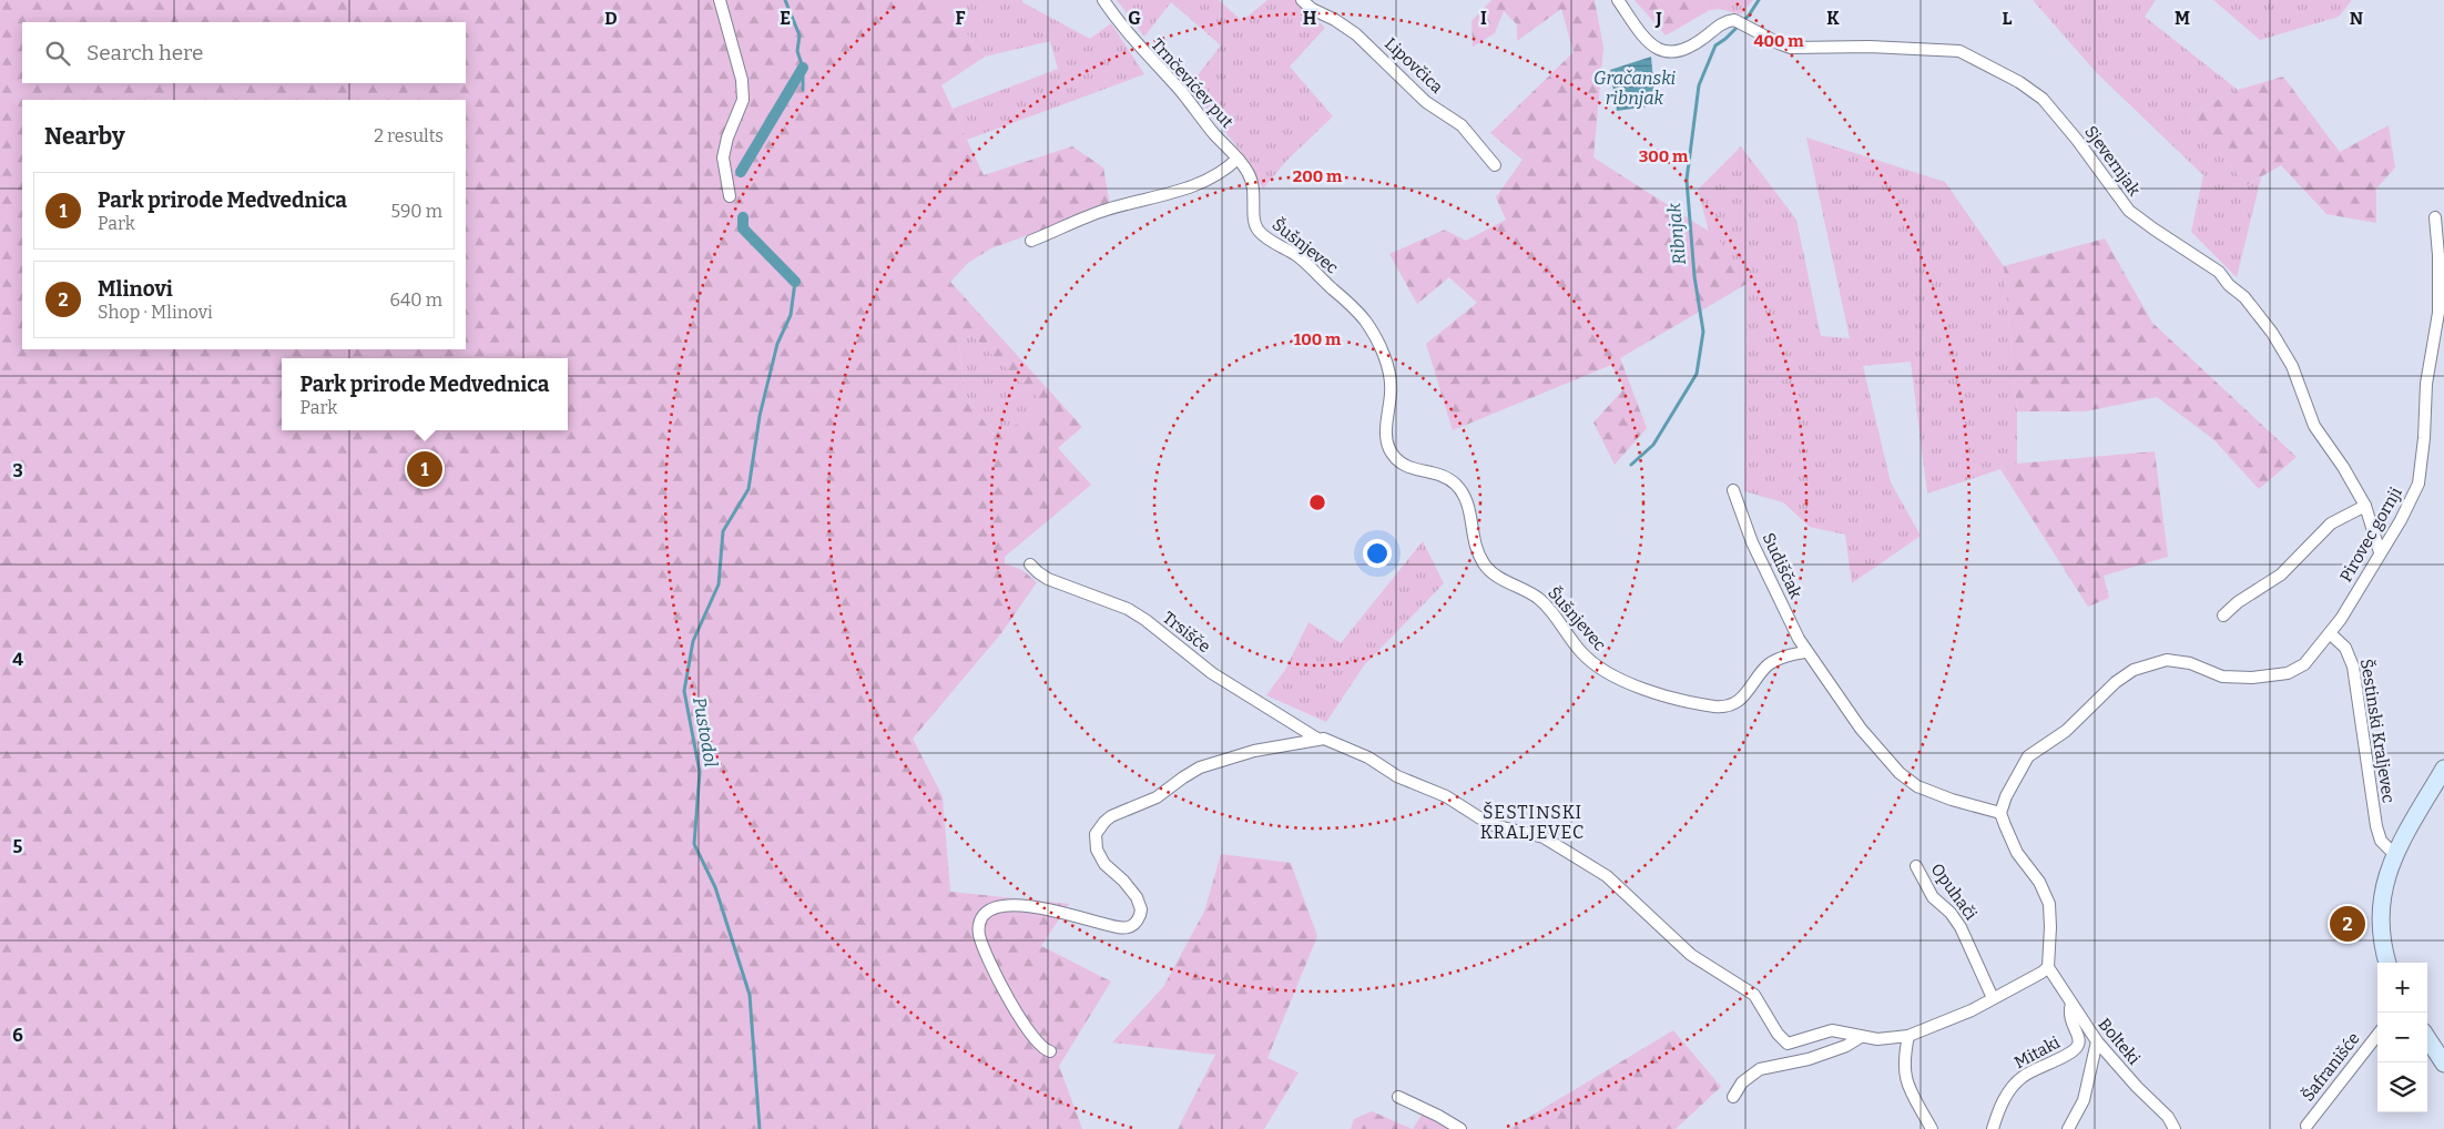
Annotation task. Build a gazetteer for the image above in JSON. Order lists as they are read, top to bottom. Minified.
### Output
{"streets":{"street":["Lipovčica","Trnčevićev put","Sjevernjak","Šušnjevec","Pirovec gornji","Sudiščak","Trsišče","Šestinski Kraljevec","Opuhači","Bolteki","Mitaki","Šafranišće"]},"crossings":[["Trnčevićev put","Šušnjevec"],["Sjevernjak","Pirovec gornji"],["Šušnjevec","Sudiščak"],["Pirovec gornji","Šestinski Kraljevec"],["Bolteki","Mitaki"]],"districts":["ŠESTINSKI KRALJEVEC"],"water":["Gračanski ribnjak","Ribnjak","Pustodol"],"page":{"search":"Search here","heading":["Nearby","2 results"],"list":[{"mark":"1","name":"Park prirode Medvednica","note":"Park","value":"590 m"},{"mark":"2","name":"Mlinovi","note":"Shop · Mlinovi","value":"640 m"}],"popup":["Park prirode Medvednica","Park"],"pins":["1","2"],"map_buttons":["+","−"]},"grid":{"columns":["D","E","F","G","H","I","J","K","L","M","N"],"rows":["3","4","5","6"]},"rings":["400 m","300 m","200 m","100 m"]}
